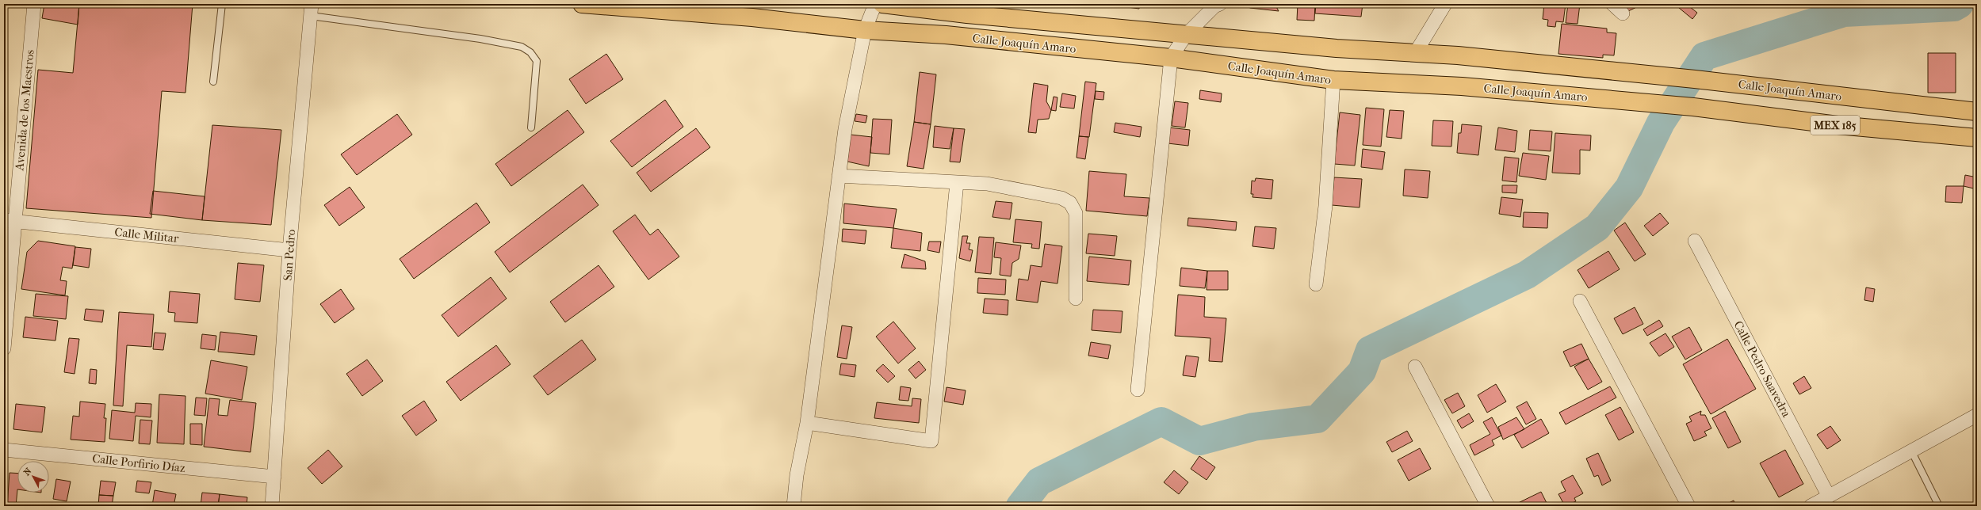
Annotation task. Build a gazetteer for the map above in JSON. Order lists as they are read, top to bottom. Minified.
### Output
{"streets":{"main road":["Calle Joaquín Amaro","MEX 185"],"street":["Avenida de los Maestros","Calle Militar","San Pedro","Calle Pedro Saavedra","Calle Porfirio Díaz"]},"crossings":[["Avenida de los Maestros","Calle Militar"],["Calle Militar","San Pedro"],["San Pedro","Calle Porfirio Díaz"]],"north":"top left"}
